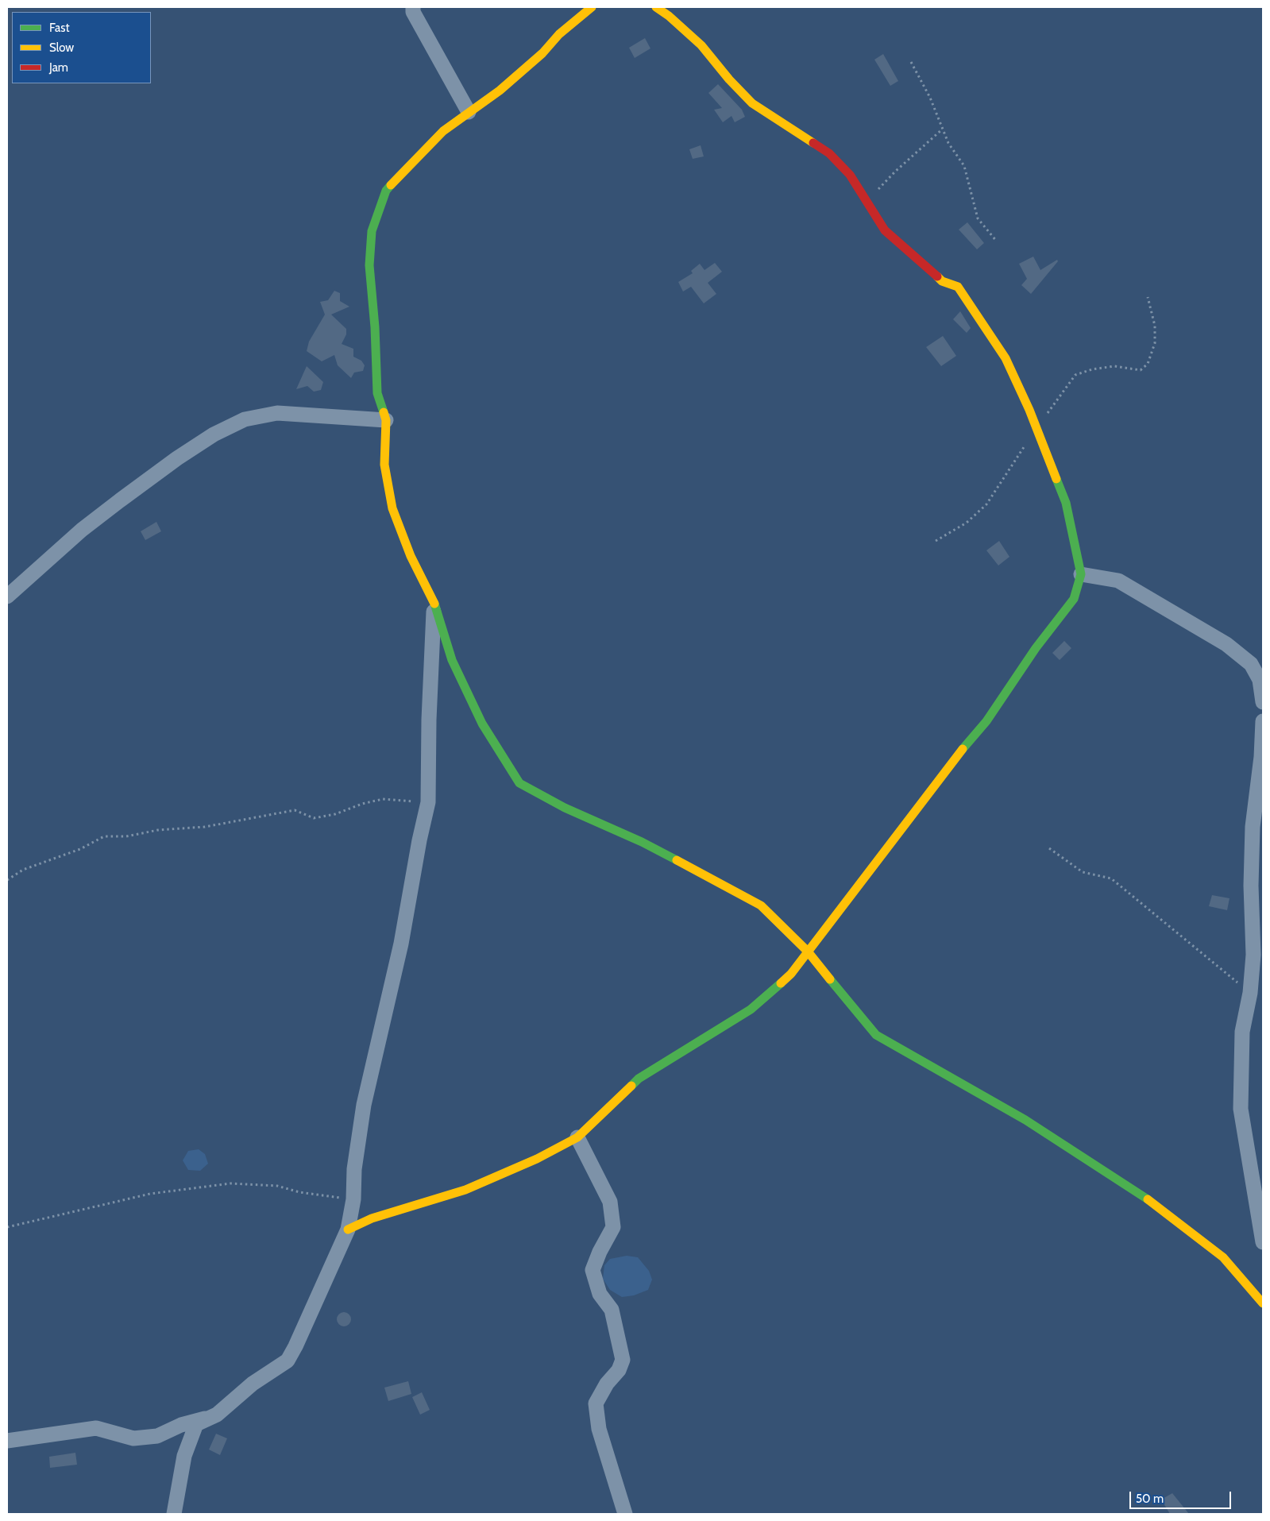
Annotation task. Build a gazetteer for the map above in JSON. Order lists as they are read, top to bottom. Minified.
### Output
{"legend":["Fast","Slow","Jam"],"scale_bar":"50 m"}
